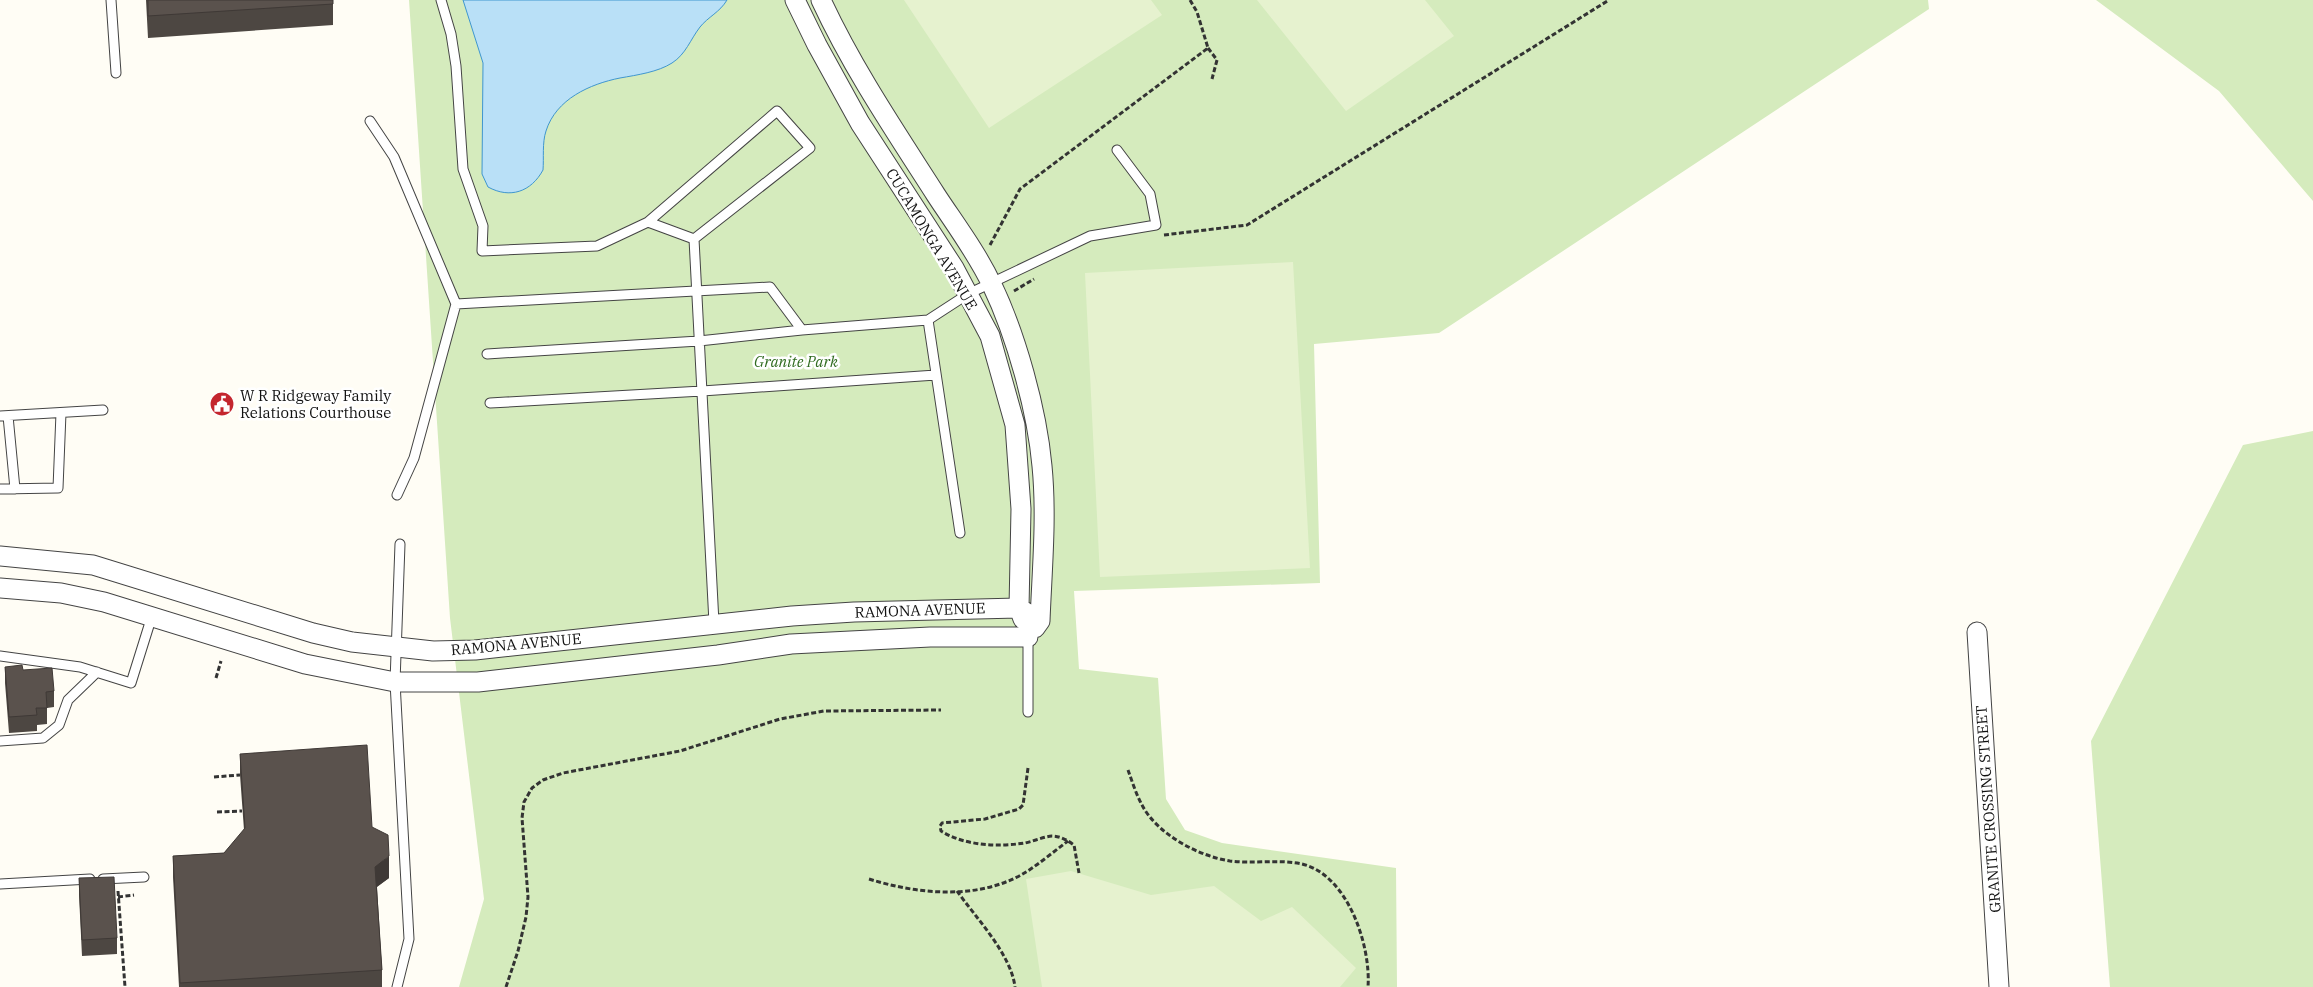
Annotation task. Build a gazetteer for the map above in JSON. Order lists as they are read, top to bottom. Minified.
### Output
{"streets":{"street":["CUCAMONGA AVENUE","RAMONA AVENUE","GRANITE CROSSING STREET"]},"crossings":[["CUCAMONGA AVENUE","RAMONA AVENUE"]],"parks":["Granite Park"],"places":{"public building":["W R Ridgeway Family Relations Courthouse"]}}
